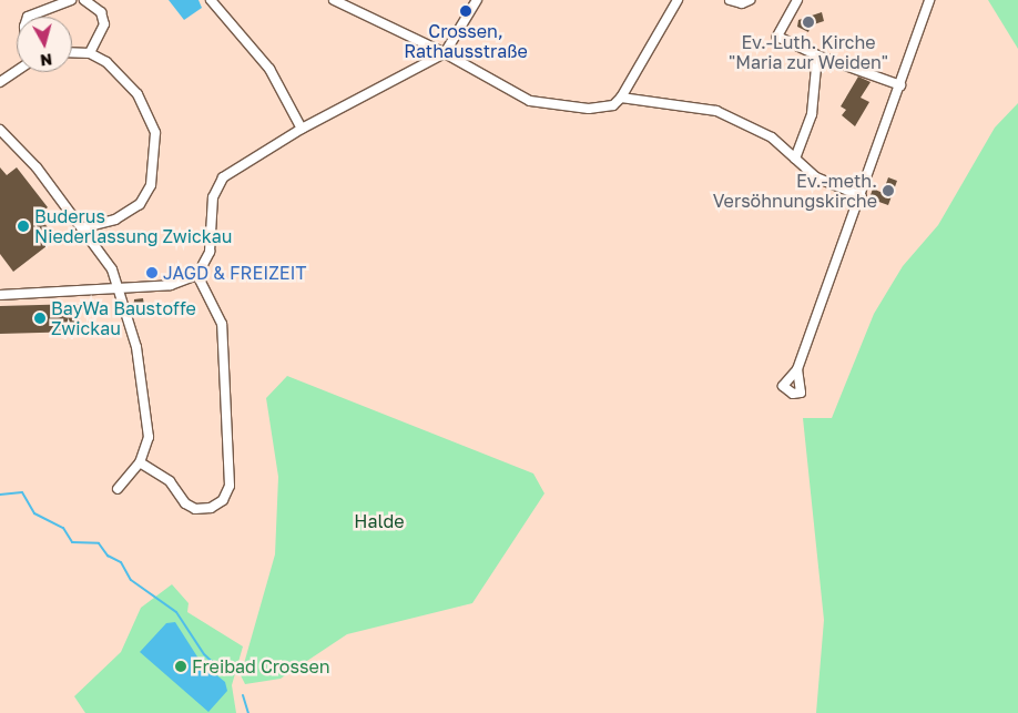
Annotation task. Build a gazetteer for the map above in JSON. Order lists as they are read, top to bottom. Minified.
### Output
{"parks":["Halde"],"places":["Crossen, Rathausstraße","Ev.-Luth. Kirche \"Maria zur Weiden\"","Ev.-meth. Versöhnungskirche","Buderus Niederlassung Zwickau","JAGD & FREIZEIT","BayWa Baustoffe Zwickau","Freibad Crossen"],"north":"bottom"}
